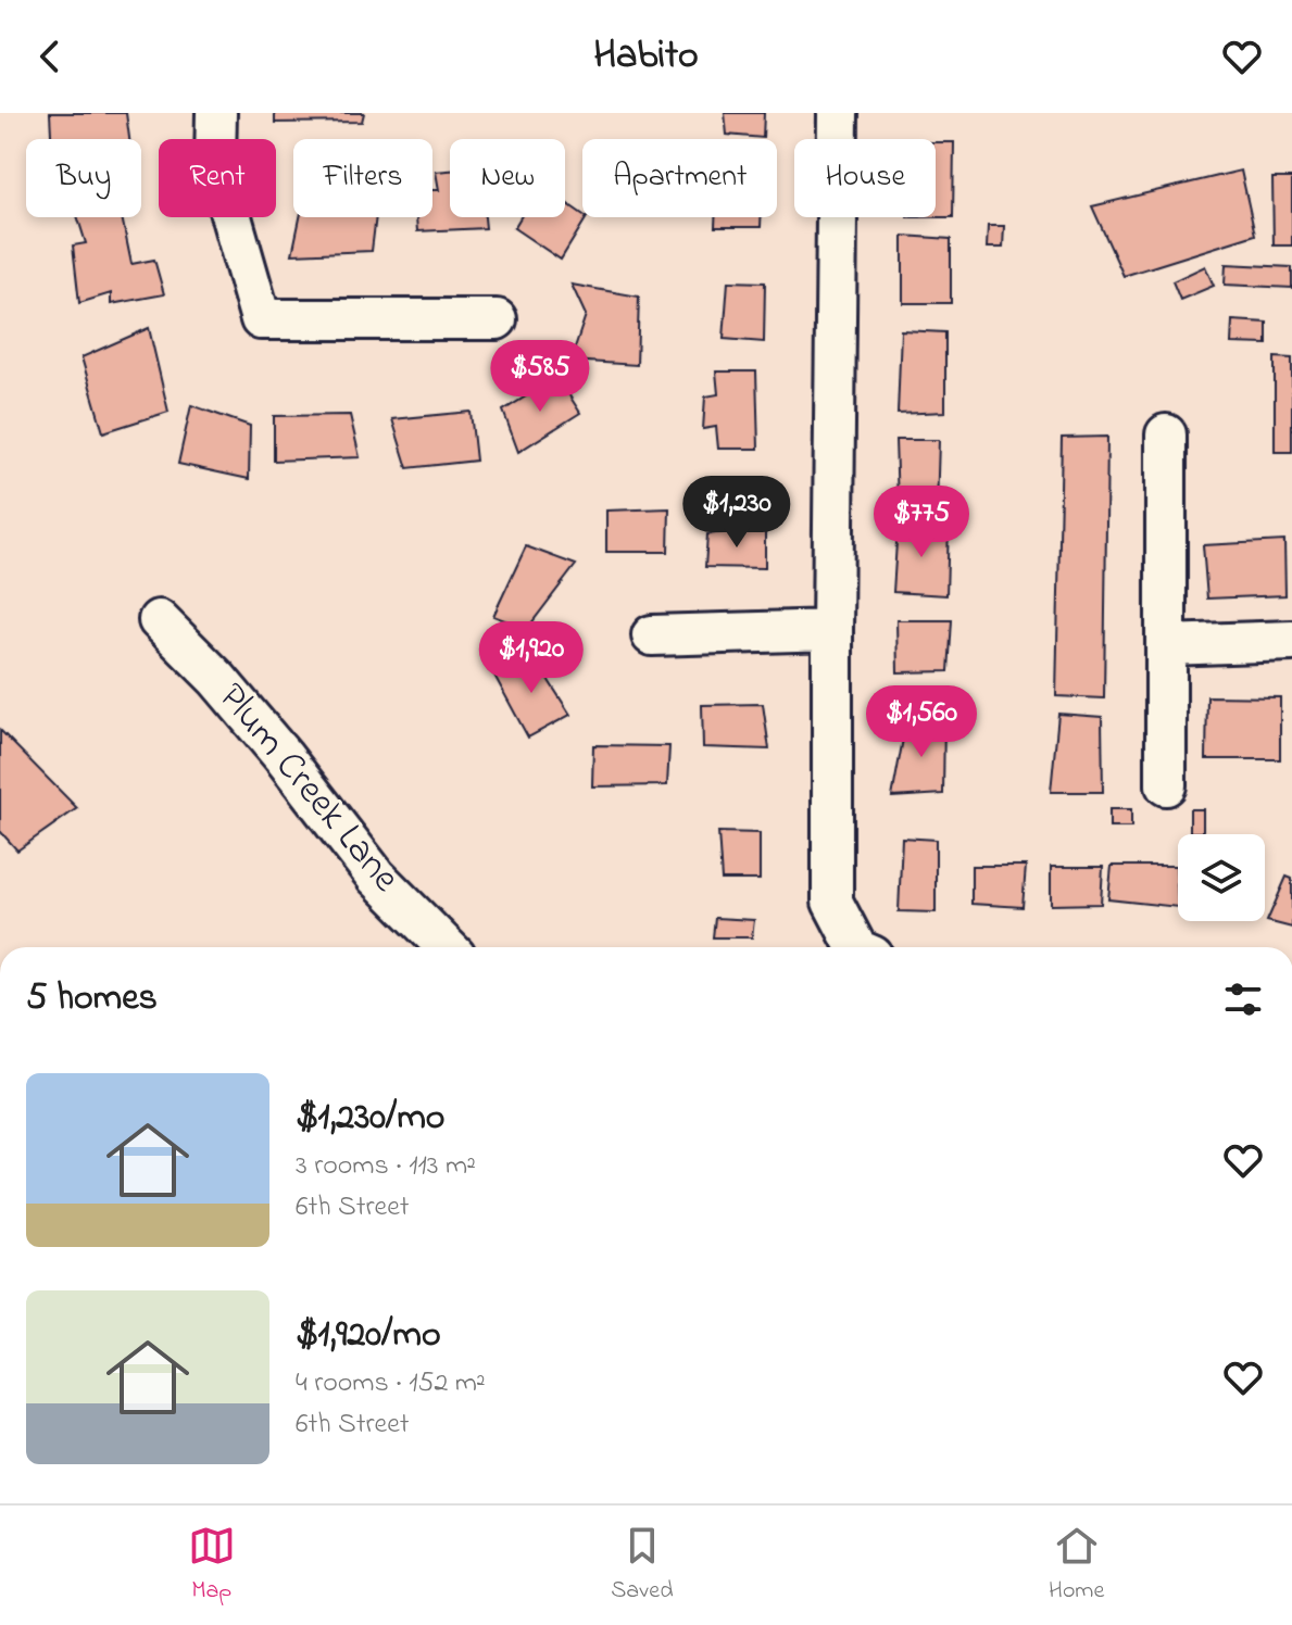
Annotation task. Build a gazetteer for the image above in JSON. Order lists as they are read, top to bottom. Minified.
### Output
{"streets":{"street":["Plum Creek Lane"]},"page":{"header":"Habito","chip":["Buy","Rent","Filters","New","Apartment","House"],"price":["$585","$1,230","$775","$1,920","$1,560"],"heading":"5 homes","list":[{"name":"$1,230/mo","note":"3 rooms · 113 m² · 6th Street"},{"name":"$1,920/mo","note":"4 rooms · 152 m² · 6th Street"}],"tabs":["Map","Saved","Home"]}}
